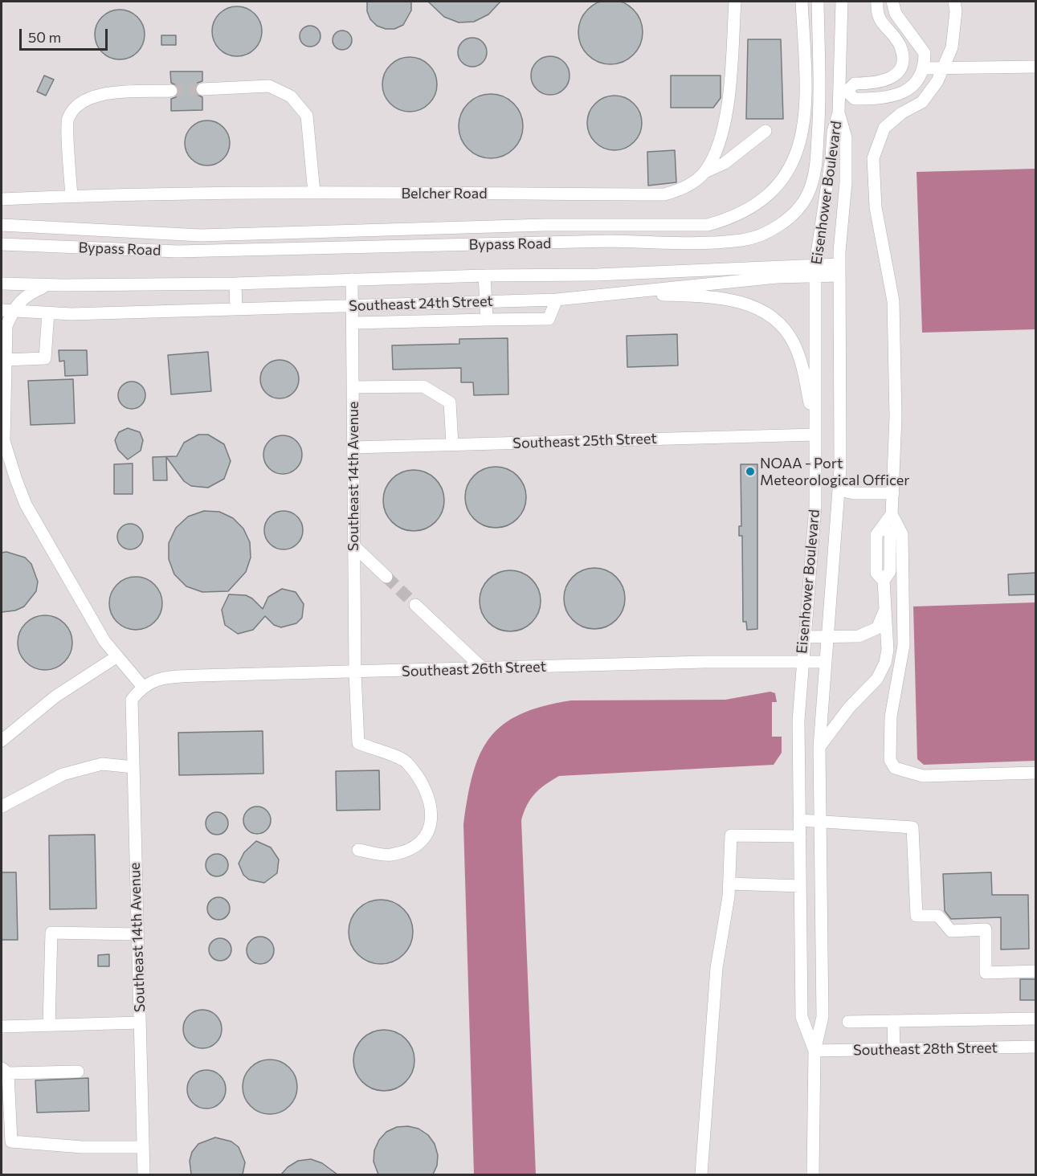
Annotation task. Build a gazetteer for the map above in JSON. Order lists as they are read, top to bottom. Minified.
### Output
{"streets":{"street":["Eisenhower Boulevard","Belcher Road","Bypass Road","Southeast 24th Street","Southeast 25th Street","Southeast 14th Avenue","Southeast 26th Street","Southeast 28th Street"]},"crossings":[["Eisenhower Boulevard","Southeast 24th Street"],["Eisenhower Boulevard","Southeast 25th Street"],["Eisenhower Boulevard","Southeast 26th Street"],["Eisenhower Boulevard","Southeast 28th Street"],["Southeast 24th Street","Southeast 14th Avenue"],["Southeast 25th Street","Southeast 14th Avenue"],["Southeast 14th Avenue","Southeast 26th Street"]],"places":["NOAA - Port Meteorological Officer"],"scale_bar":"50 m"}
